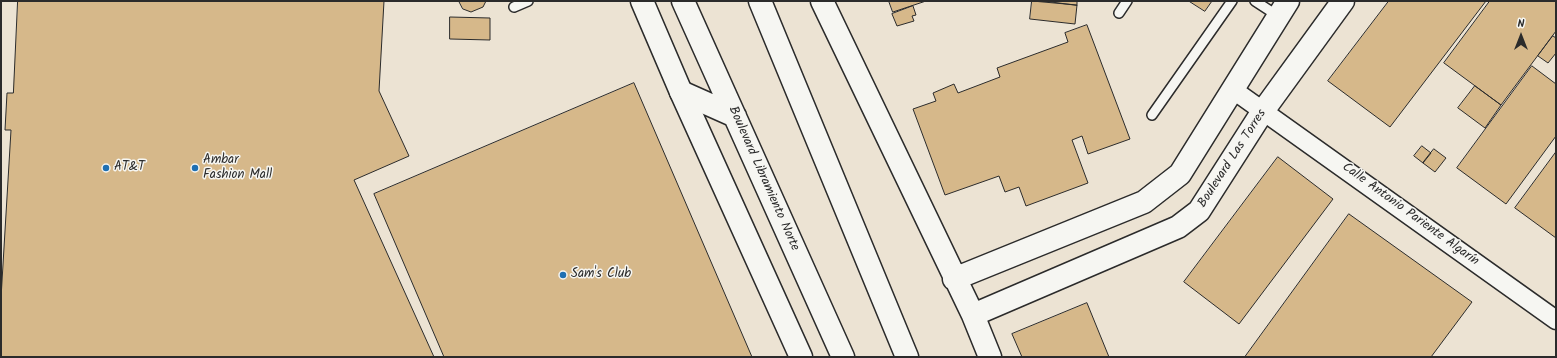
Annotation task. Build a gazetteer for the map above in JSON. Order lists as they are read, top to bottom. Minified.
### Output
{"streets":{"main road":["Boulevard Las Torres","Boulevard Libramiento Norte"],"street":["Calle Antonio Pariente Algarín"]},"crossings":[["Boulevard Las Torres","Calle Antonio Pariente Algarín"]],"places":["AT&T","Ambar Fashion Mall","Sam's Club"],"north":"top"}
